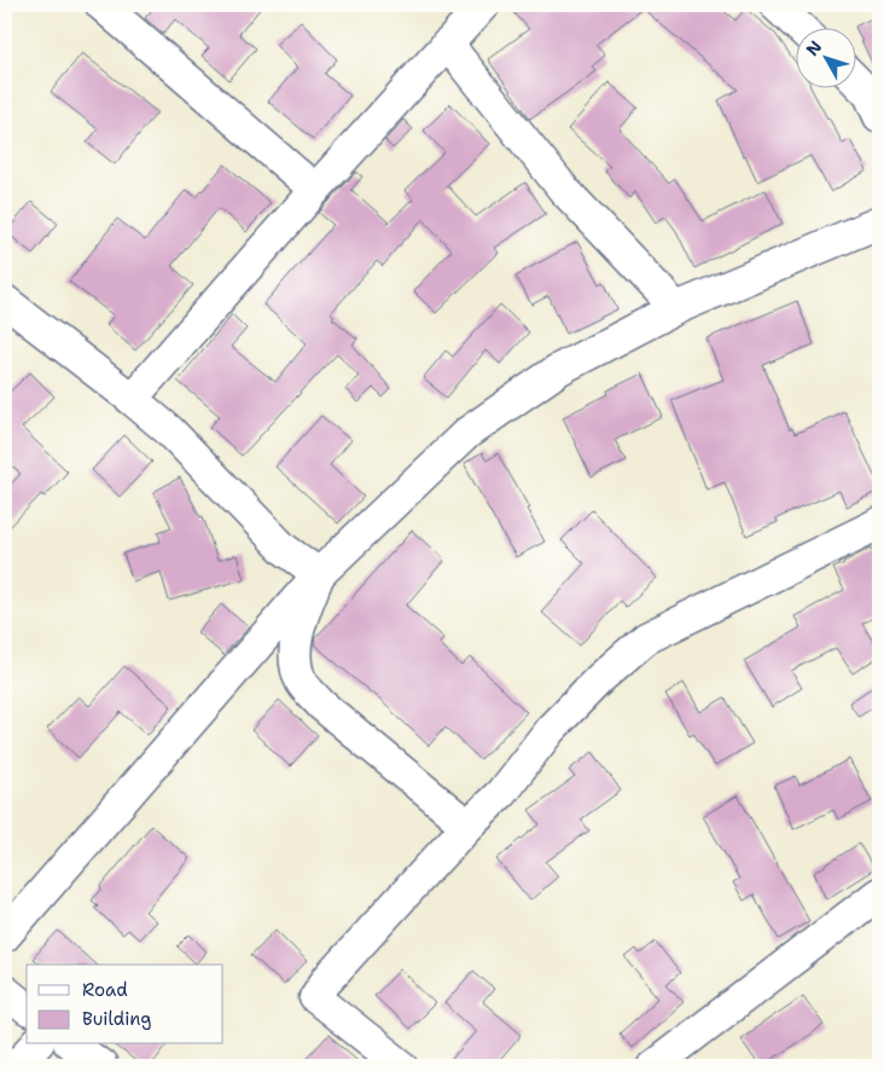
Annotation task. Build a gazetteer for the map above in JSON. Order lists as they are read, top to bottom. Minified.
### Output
{"legend":["Road","Building"],"north":"top left"}
